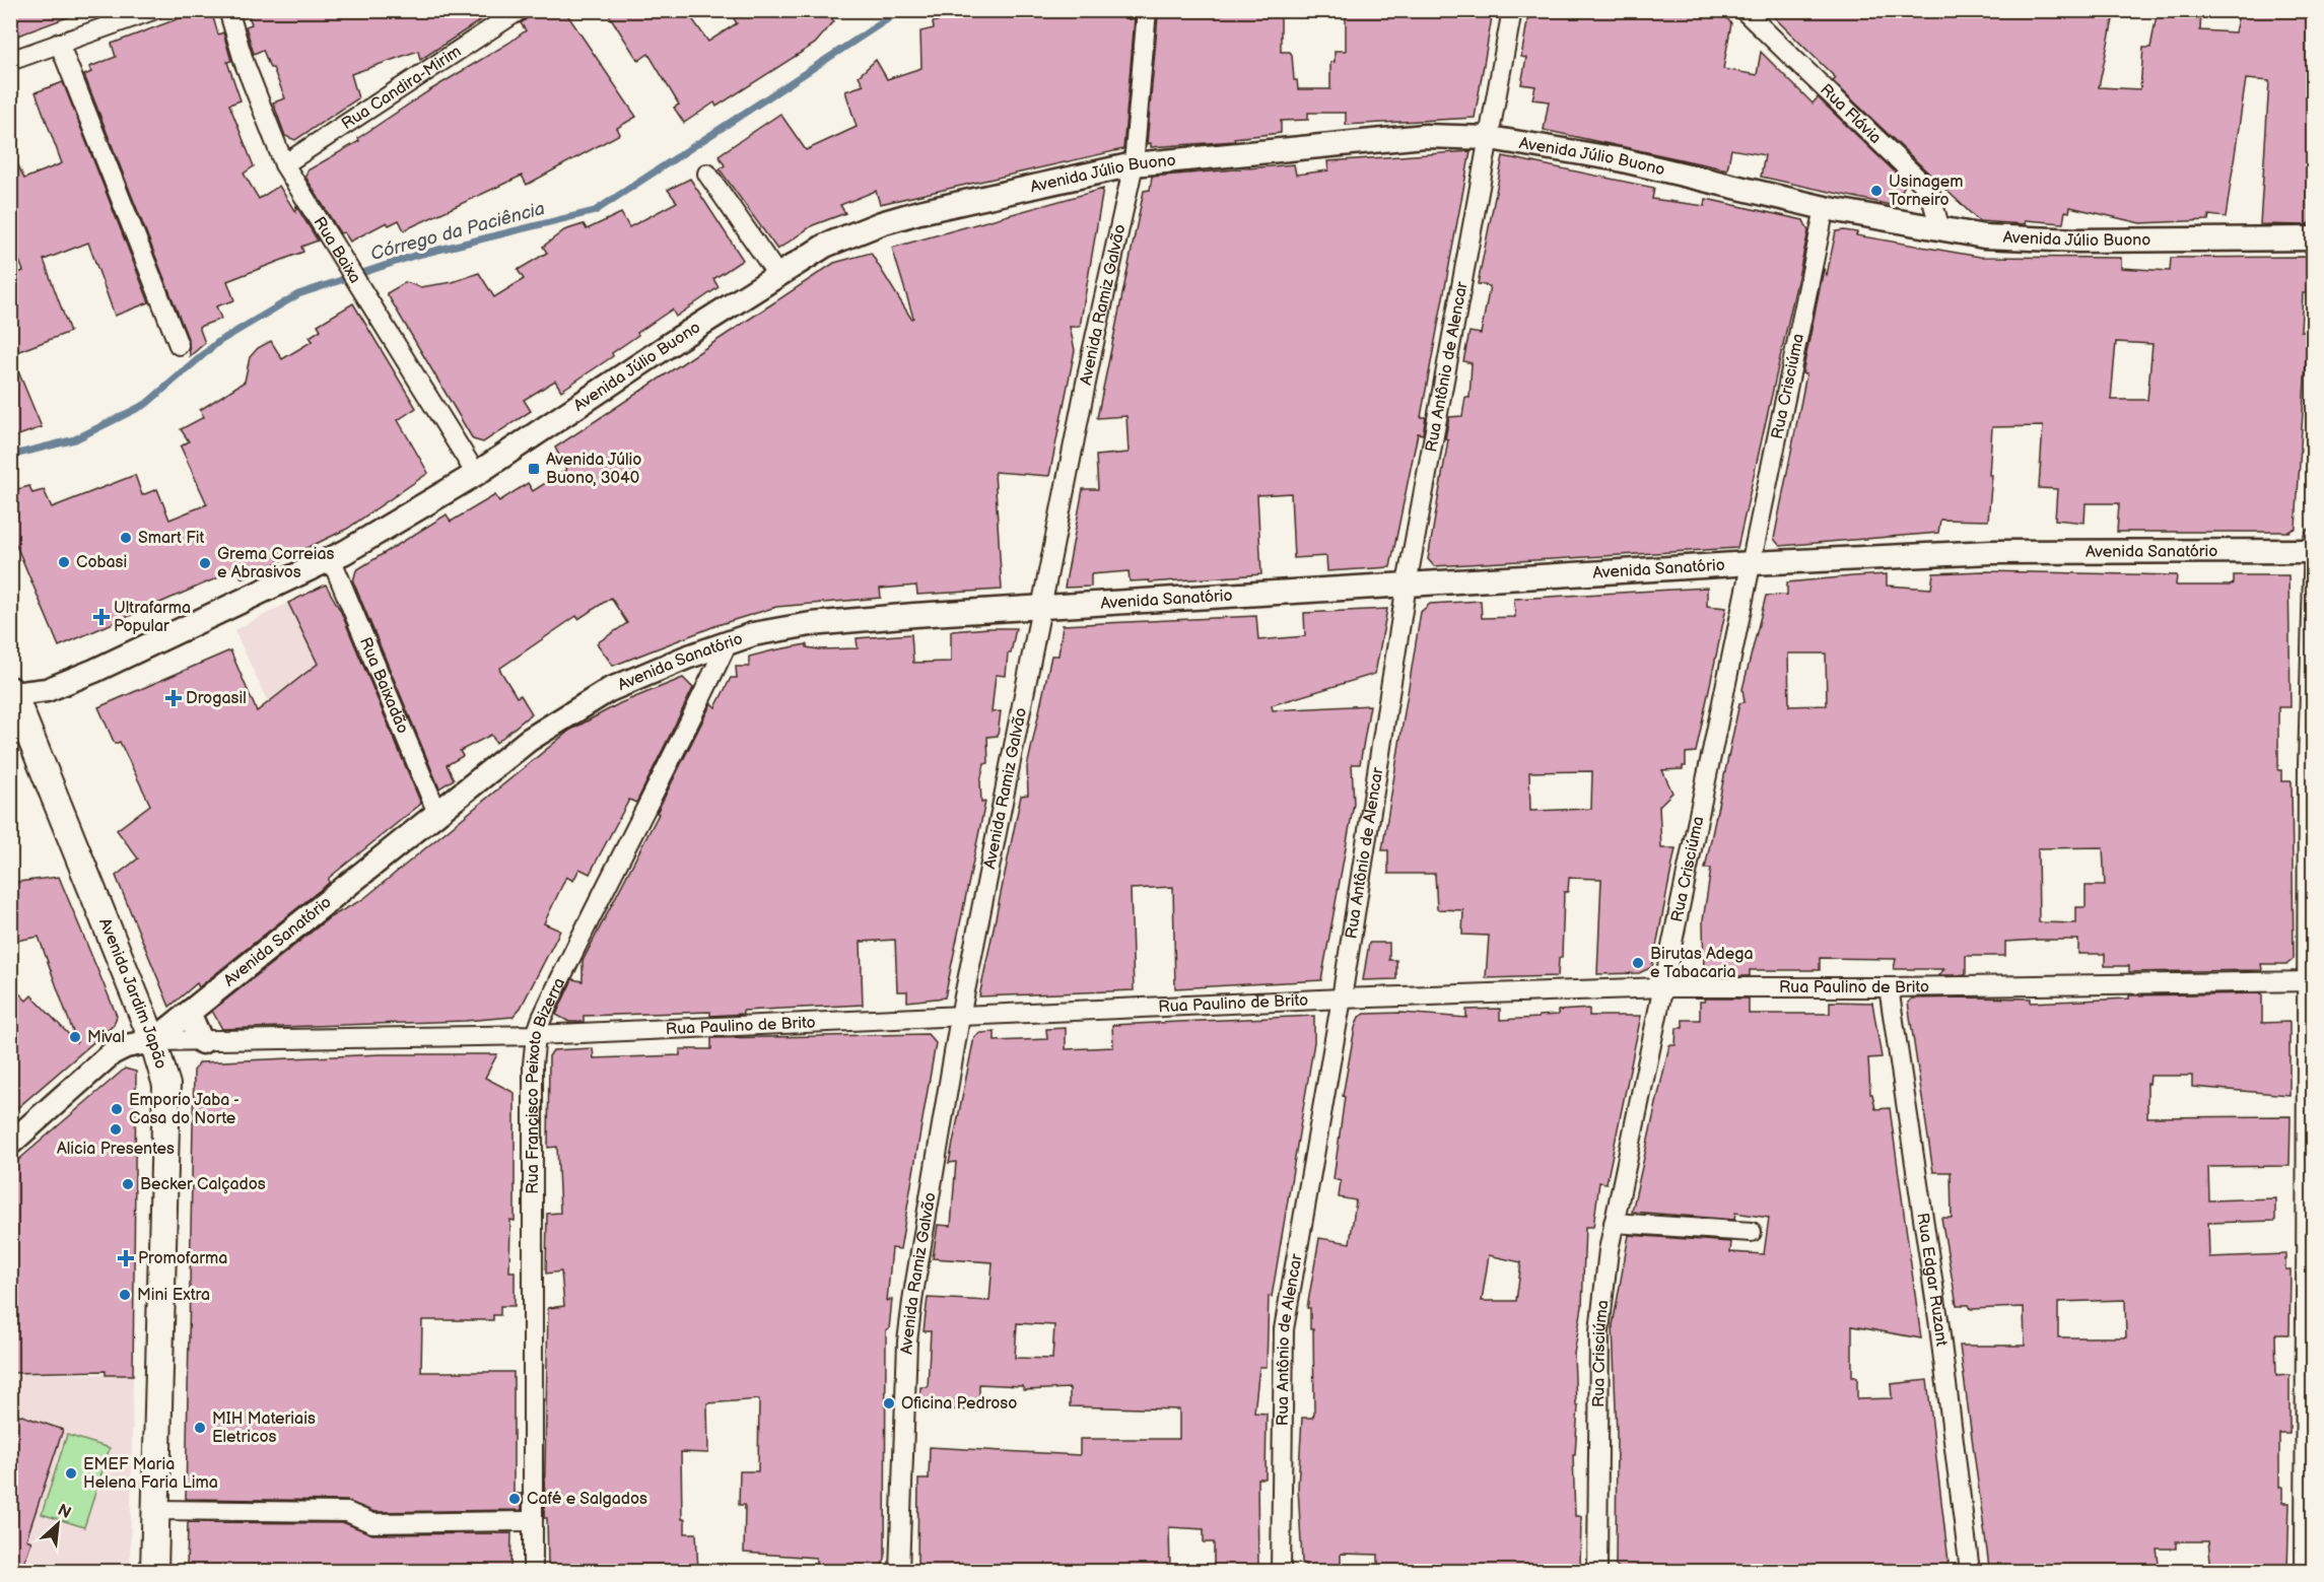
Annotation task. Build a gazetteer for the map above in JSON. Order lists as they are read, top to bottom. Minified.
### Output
{"streets":{"main road":["Avenida Jardim Japão"],"street":["Rua Candira-Mirim","Rua Flávia","Avenida Júlio Buono","Rua Baixa","Avenida Ramiz Galvão","Rua Antônio de Alencar","Rua Crisciúma","Avenida Sanatório","Rua Baixadão","Rua Paulino de Brito","Rua Francisco Peixoto Bizerra","Rua Edgar Ruzant"]},"crossings":[["Rua Candira-Mirim","Rua Baixa"],["Rua Flávia","Avenida Júlio Buono"],["Avenida Júlio Buono","Rua Baixa"],["Avenida Júlio Buono","Avenida Ramiz Galvão"],["Avenida Júlio Buono","Rua Antônio de Alencar"],["Avenida Júlio Buono","Rua Crisciúma"],["Avenida Júlio Buono","Rua Baixadão"],["Avenida Júlio Buono","Avenida Jardim Japão"],["Avenida Ramiz Galvão","Avenida Sanatório"],["Avenida Ramiz Galvão","Rua Paulino de Brito"],["Rua Antônio de Alencar","Avenida Sanatório"],["Rua Antônio de Alencar","Rua Paulino de Brito"],["Rua Crisciúma","Avenida Sanatório"],["Rua Crisciúma","Rua Paulino de Brito"],["Avenida Sanatório","Rua Baixadão"],["Avenida Sanatório","Rua Paulino de Brito"],["Avenida Sanatório","Avenida Jardim Japão"],["Avenida Sanatório","Rua Francisco Peixoto Bizerra"],["Rua Paulino de Brito","Avenida Jardim Japão"],["Rua Paulino de Brito","Rua Francisco Peixoto Bizerra"],["Rua Paulino de Brito","Rua Edgar Ruzant"]],"water":["Córrego da Paciência"],"places":{"other":["Usinagem Torneiro","Smart Fit","Cobasi","Grema Correias e Abrasivos","Birutas Adega e Tabacaria","Mival","Emporio Jaba - Casa do Norte","Alicia Presentes","Becker Calçados","Mini Extra","Oficina Pedroso","MIH Materiais Eletricos","EMEF Maria Helena Faria Lima","Café e Salgados"],"transit":["Avenida Júlio Buono, 3040"],"health":["Ultrafarma Popular","Drogasil","Promofarma"]},"north":"top right"}
